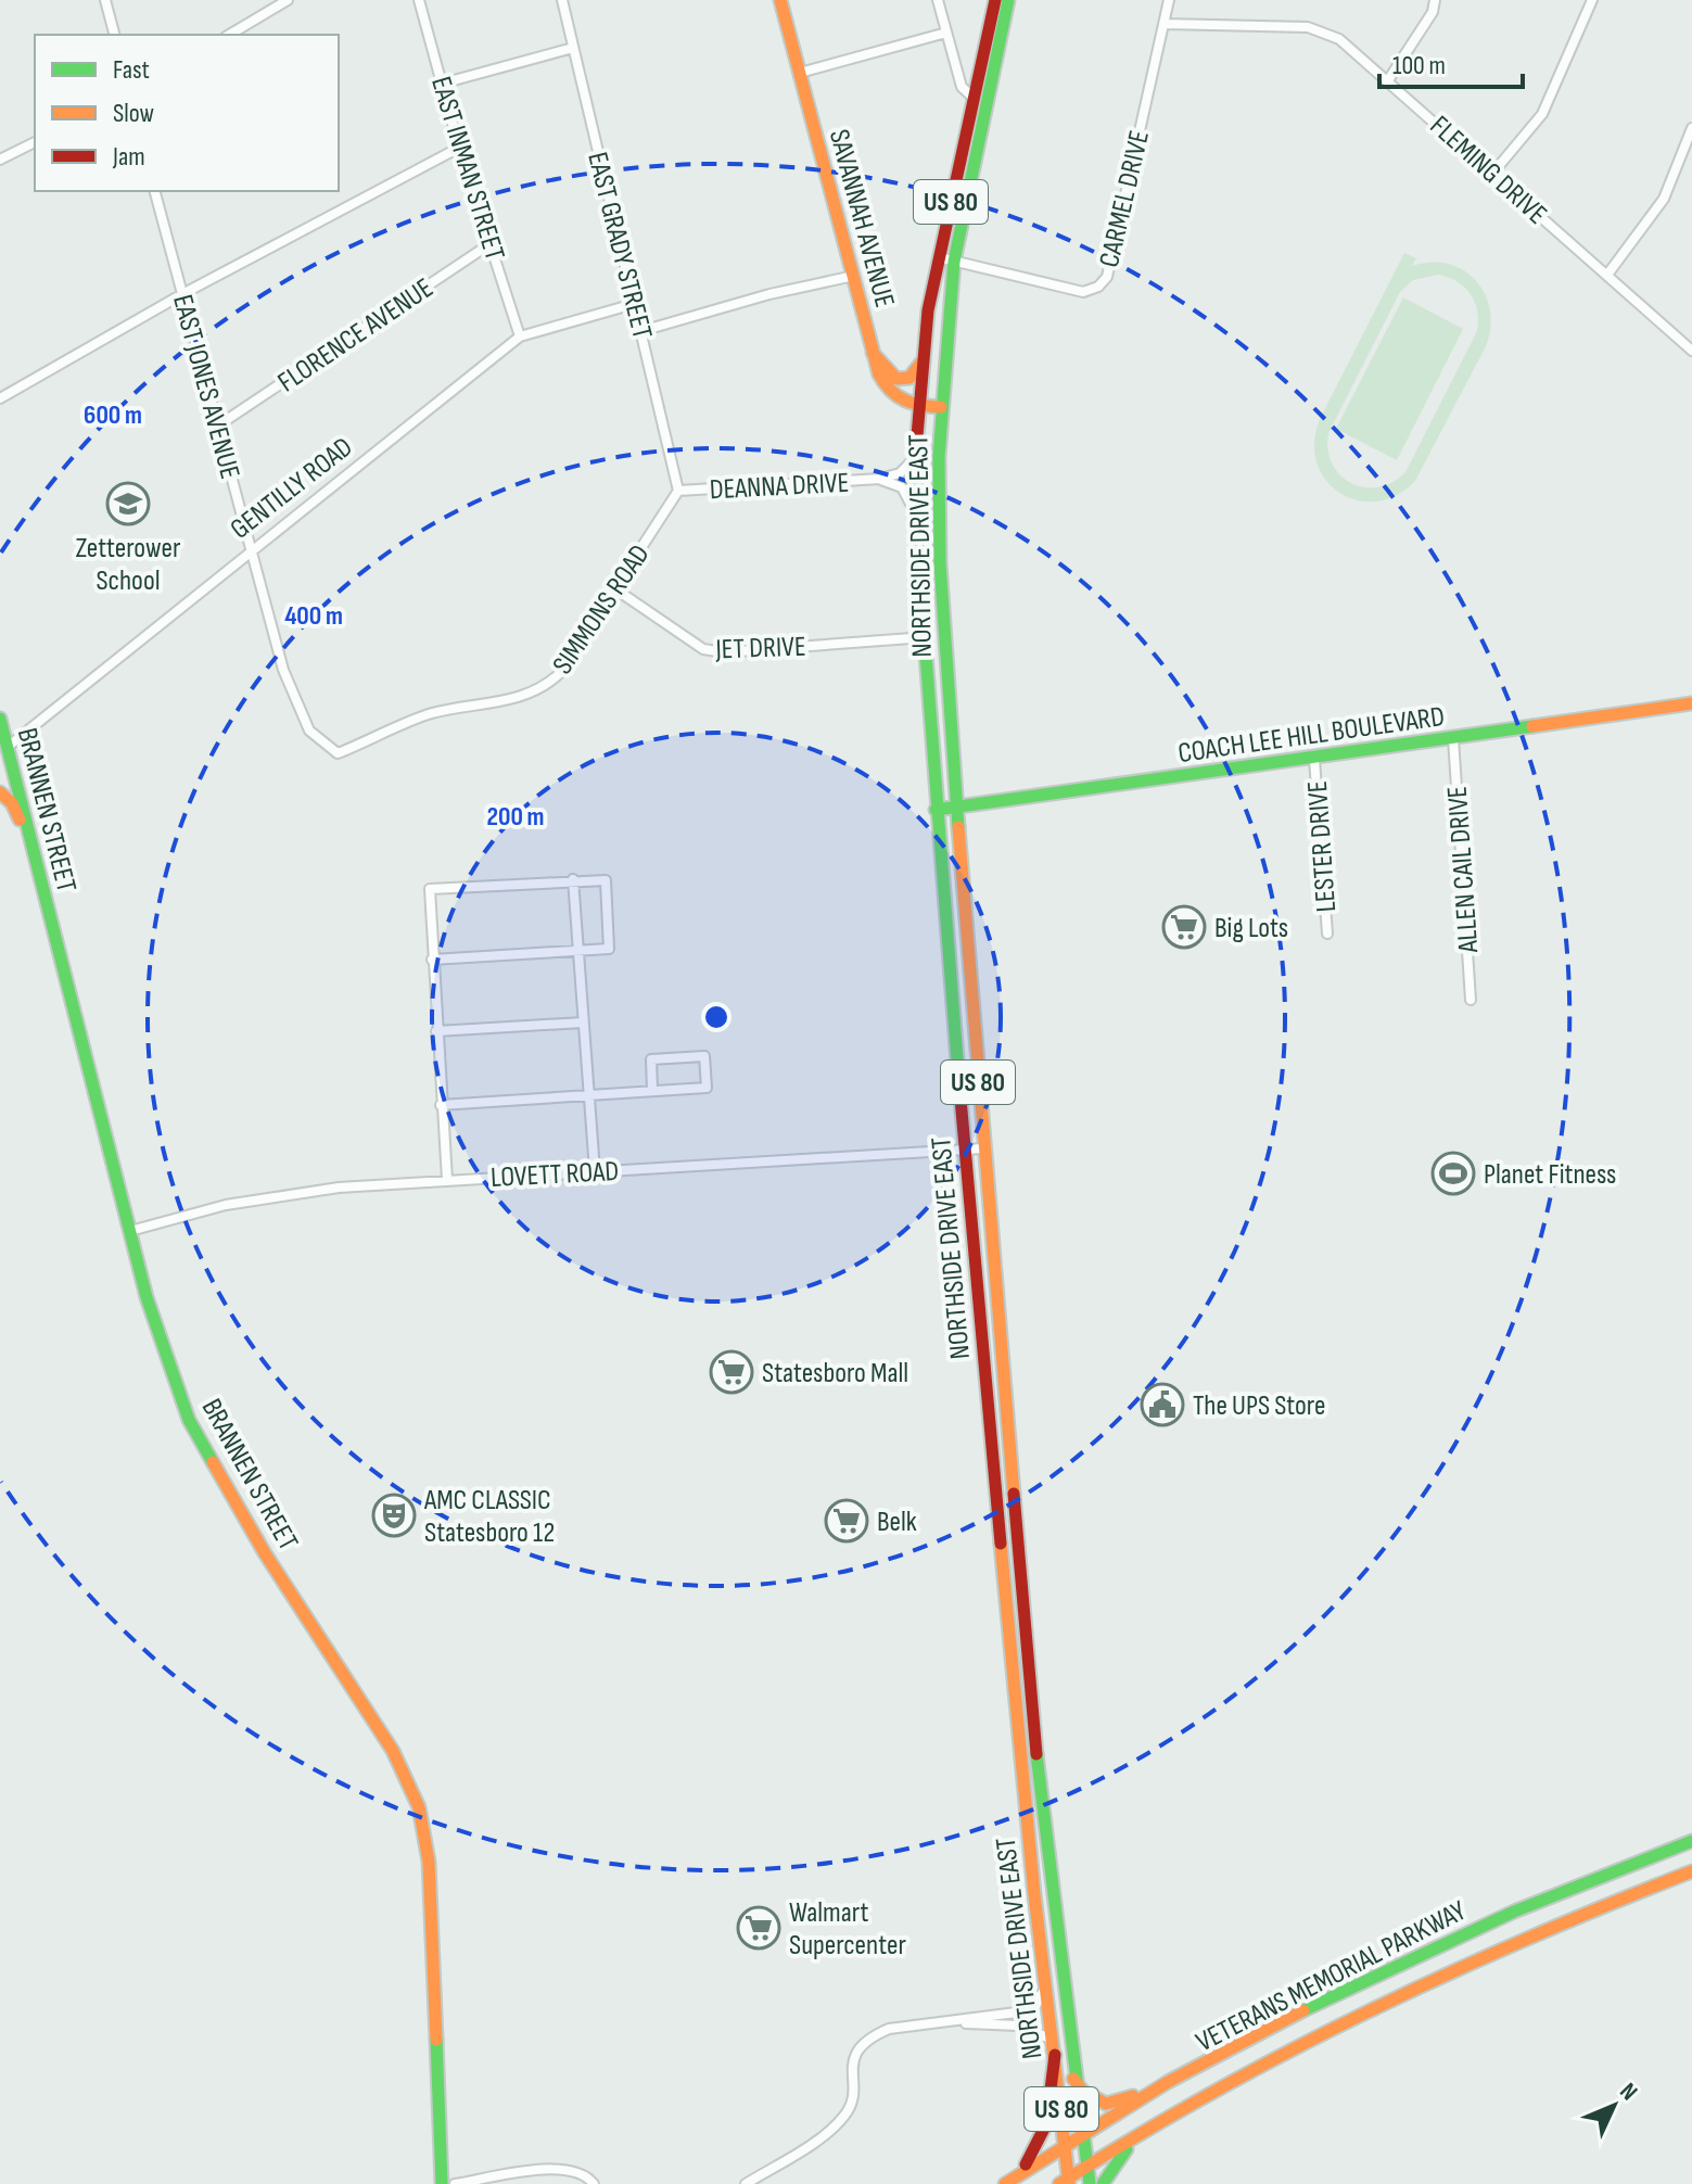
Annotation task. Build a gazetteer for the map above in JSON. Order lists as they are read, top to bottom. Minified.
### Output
{"streets":{"main road":["US 80","SAVANNAH AVENUE","NORTHSIDE DRIVE EAST","COACH LEE HILL BOULEVARD","BRANNEN STREET","VETERANS MEMORIAL PARKWAY"],"street":["EAST INMAN STREET","FLEMING DRIVE","CARMEL DRIVE","EAST GRADY STREET","FLORENCE AVENUE","EAST JONES AVENUE","DEANNA DRIVE","GENTILLY ROAD","SIMMONS ROAD","JET DRIVE","LESTER DRIVE","ALLEN CAIL DRIVE","LOVETT ROAD"]},"crossings":[["EAST INMAN STREET","FLORENCE AVENUE"],["EAST INMAN STREET","GENTILLY ROAD"],["FLEMING DRIVE","CARMEL DRIVE"],["CARMEL DRIVE","NORTHSIDE DRIVE EAST"],["SAVANNAH AVENUE","NORTHSIDE DRIVE EAST"],["EAST GRADY STREET","DEANNA DRIVE"],["EAST GRADY STREET","GENTILLY ROAD"],["EAST GRADY STREET","SIMMONS ROAD"],["FLORENCE AVENUE","EAST JONES AVENUE"],["EAST JONES AVENUE","GENTILLY ROAD"],["EAST JONES AVENUE","SIMMONS ROAD"],["DEANNA DRIVE","NORTHSIDE DRIVE EAST"],["DEANNA DRIVE","SIMMONS ROAD"],["GENTILLY ROAD","BRANNEN STREET"],["NORTHSIDE DRIVE EAST","JET DRIVE"],["NORTHSIDE DRIVE EAST","COACH LEE HILL BOULEVARD"],["NORTHSIDE DRIVE EAST","LOVETT ROAD"],["NORTHSIDE DRIVE EAST","VETERANS MEMORIAL PARKWAY"],["SIMMONS ROAD","JET DRIVE"],["COACH LEE HILL BOULEVARD","LESTER DRIVE"],["COACH LEE HILL BOULEVARD","ALLEN CAIL DRIVE"],["BRANNEN STREET","LOVETT ROAD"]],"places":{"school or university":["Zetterower School"],"supermarket":["Big Lots","Statesboro Mall","Belk","Walmart Supercenter"],"sports":["Planet Fitness"],"public building":["The UPS Store"],"theatre":["AMC CLASSIC Statesboro 12"]},"legend":["Fast","Slow","Jam"],"scale_bar":"100 m","north":"top right","rings":["600 m","400 m","200 m"]}
